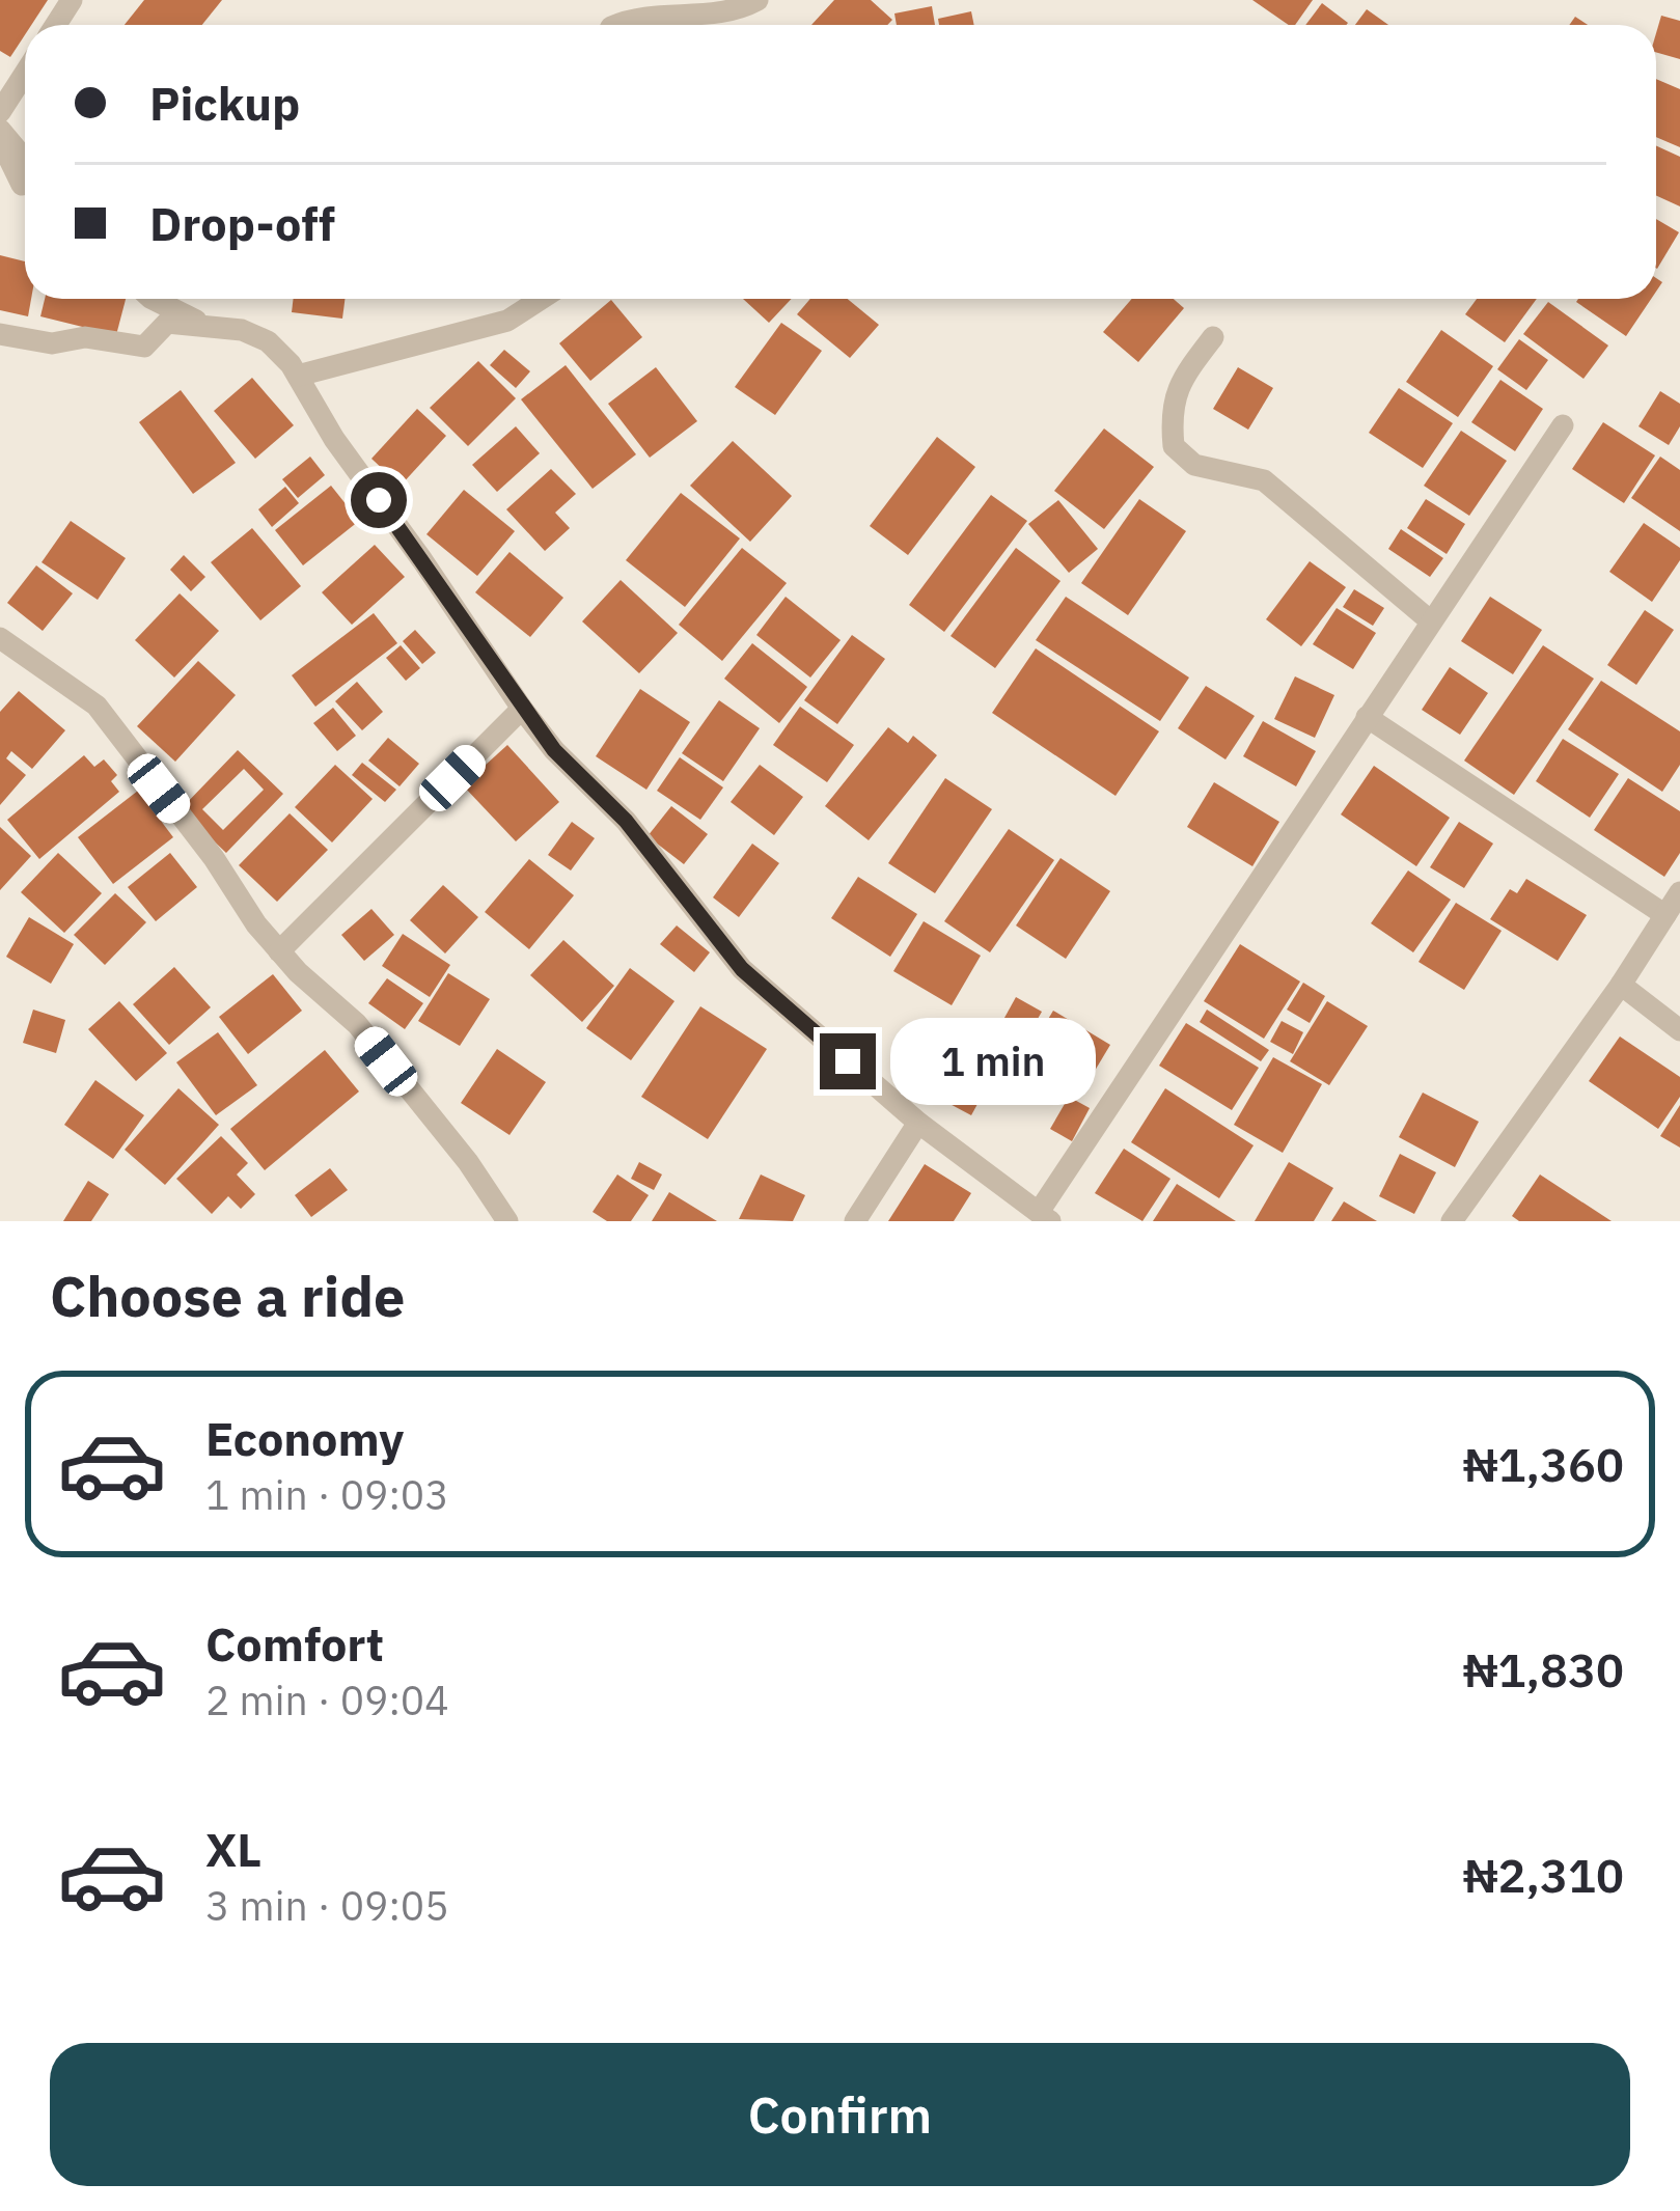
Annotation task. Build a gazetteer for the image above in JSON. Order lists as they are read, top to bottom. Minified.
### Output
{"page":{"banner":["Pickup","Drop-off"],"bubble":"1 min","heading":"Choose a ride","list":[{"name":"Economy","note":"1 min · 09:03","value":"₦1,360"},{"name":"Comfort","note":"2 min · 09:04","value":"₦1,830"},{"name":"XL","note":"3 min · 09:05","value":"₦2,310"}],"buttons":"Confirm"}}
